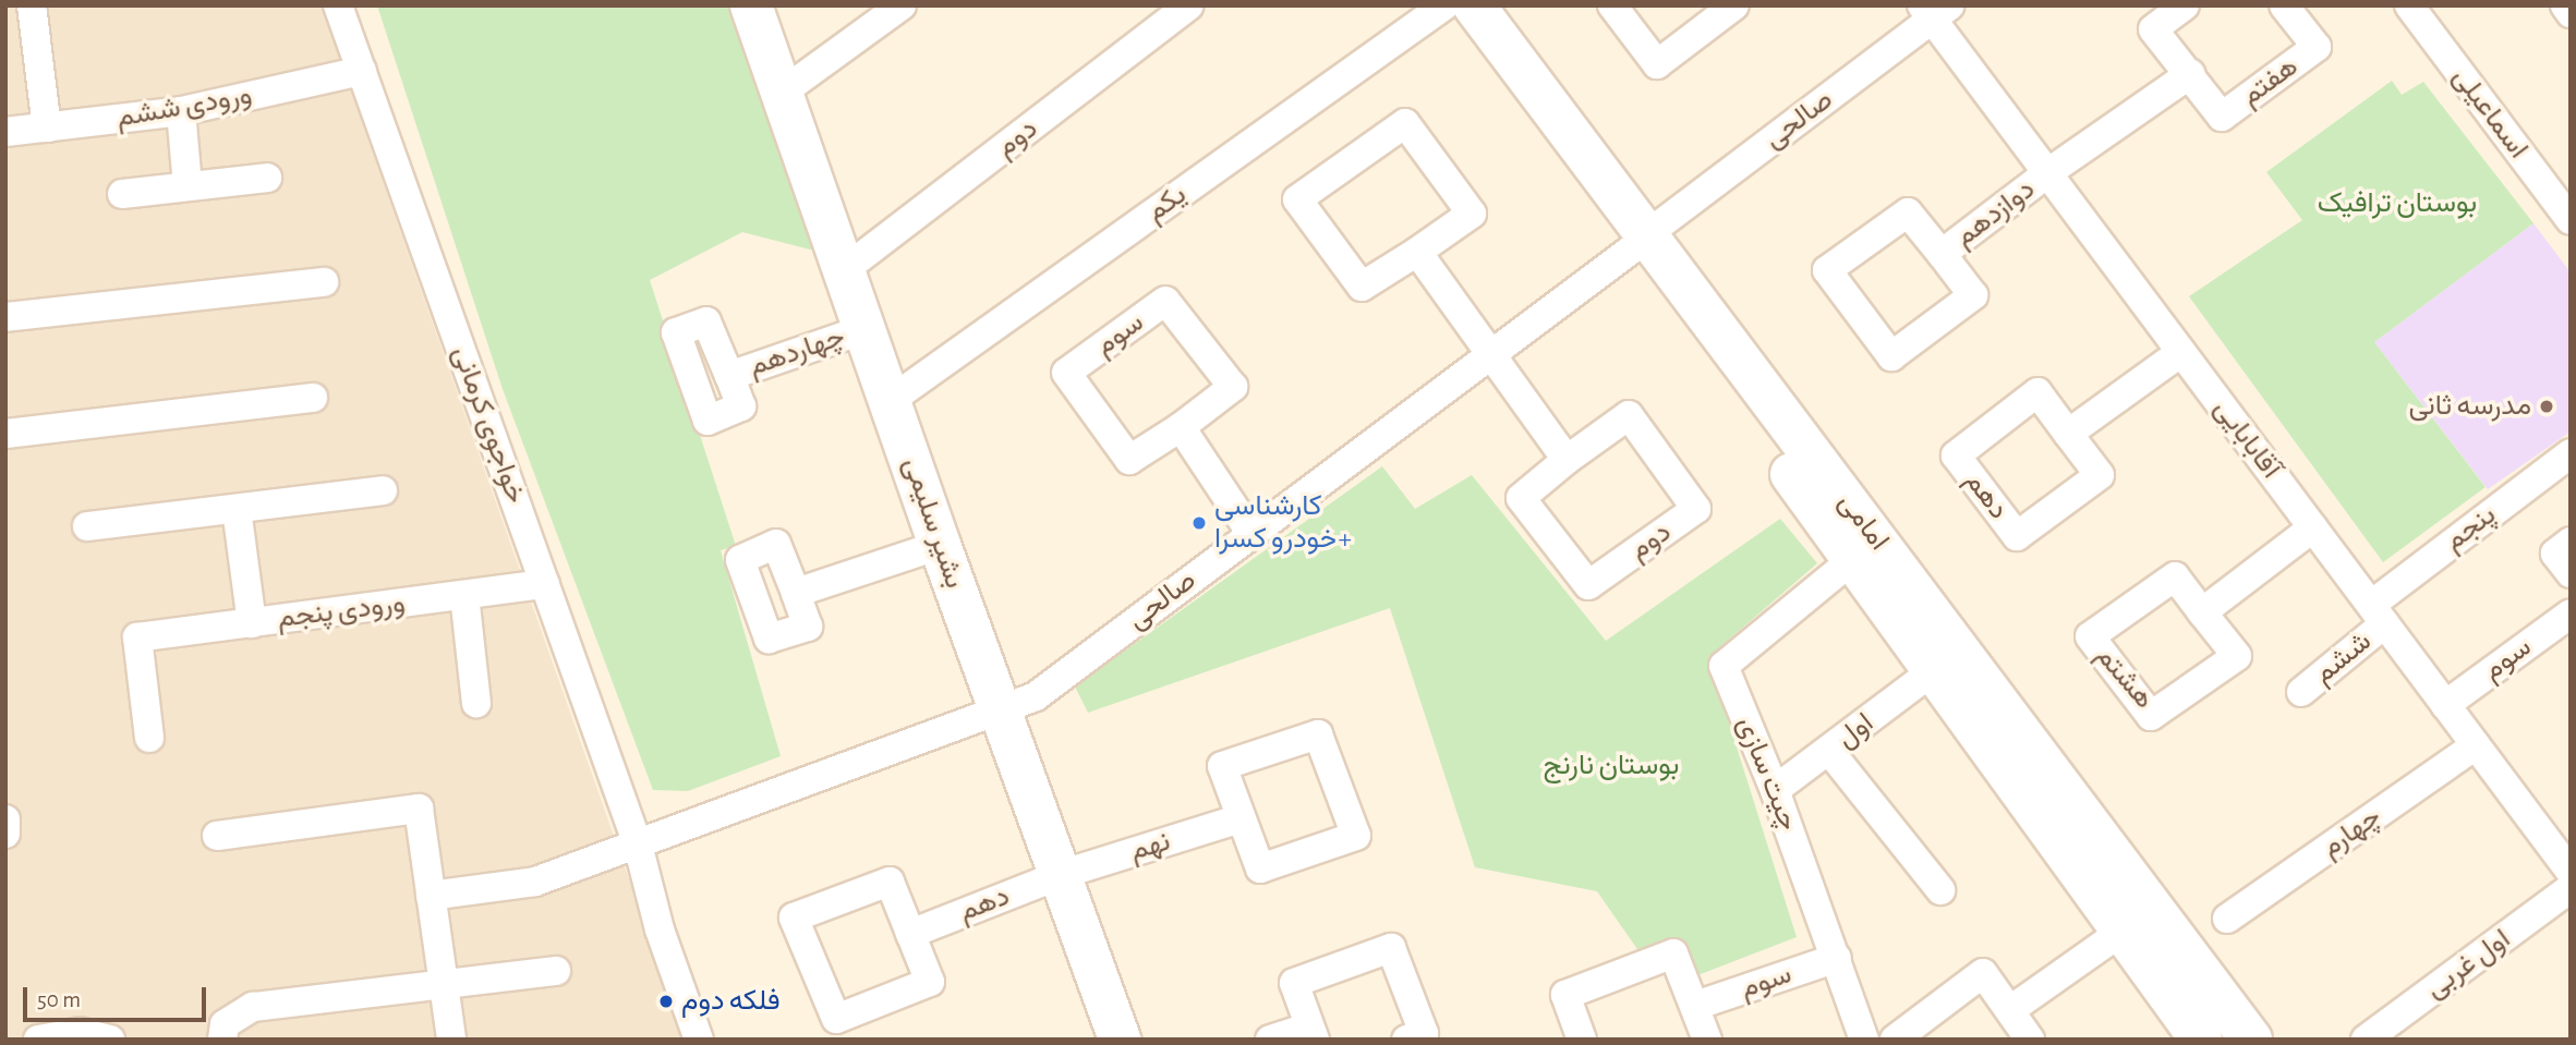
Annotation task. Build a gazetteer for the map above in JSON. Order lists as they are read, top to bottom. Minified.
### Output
{"streets":{"main road":["امامی","بشیر سلیمی"],"street":["هفتم","ورودی ششم","اسماعیلی","صالحی","دوم","یکم","دوازدهم","سوم","چهاردهم","خواجوی کرمانی","آقابابایی","دهم","پنجم","ورودی پنجم","ششم","هشتم","اول","چیت سازی","چهارم","نهم","اول غربی"]},"crossings":[["ورودی ششم","خواجوی کرمانی"],["صالحی","خواجوی کرمانی"],["صالحی","آقابابایی"],["صالحی","امامی"],["صالحی","بشیر سلیمی"],["دوم","بشیر سلیمی"],["یکم","بشیر سلیمی"],["دوازدهم","آقابابایی"],["سوم","آقابابایی"],["سوم","چیت سازی"],["چهاردهم","بشیر سلیمی"],["خواجوی کرمانی","ورودی پنجم"],["آقابابایی","پنجم"],["آقابابایی","ششم"],["آقابابایی","چهارم"],["دهم","بشیر سلیمی"],["دهم","نهم"],["امامی","اول"],["امامی","چیت سازی"],["بشیر سلیمی","نهم"],["پنجم","ششم"],["اول","چیت سازی"]],"parks":["بوستان ترافیک","بوستان نارنج"],"places":["مدرسه ثانی","کارشناسی خودرو کسرا+","فلکه دوم"],"scale_bar":"50 m"}
